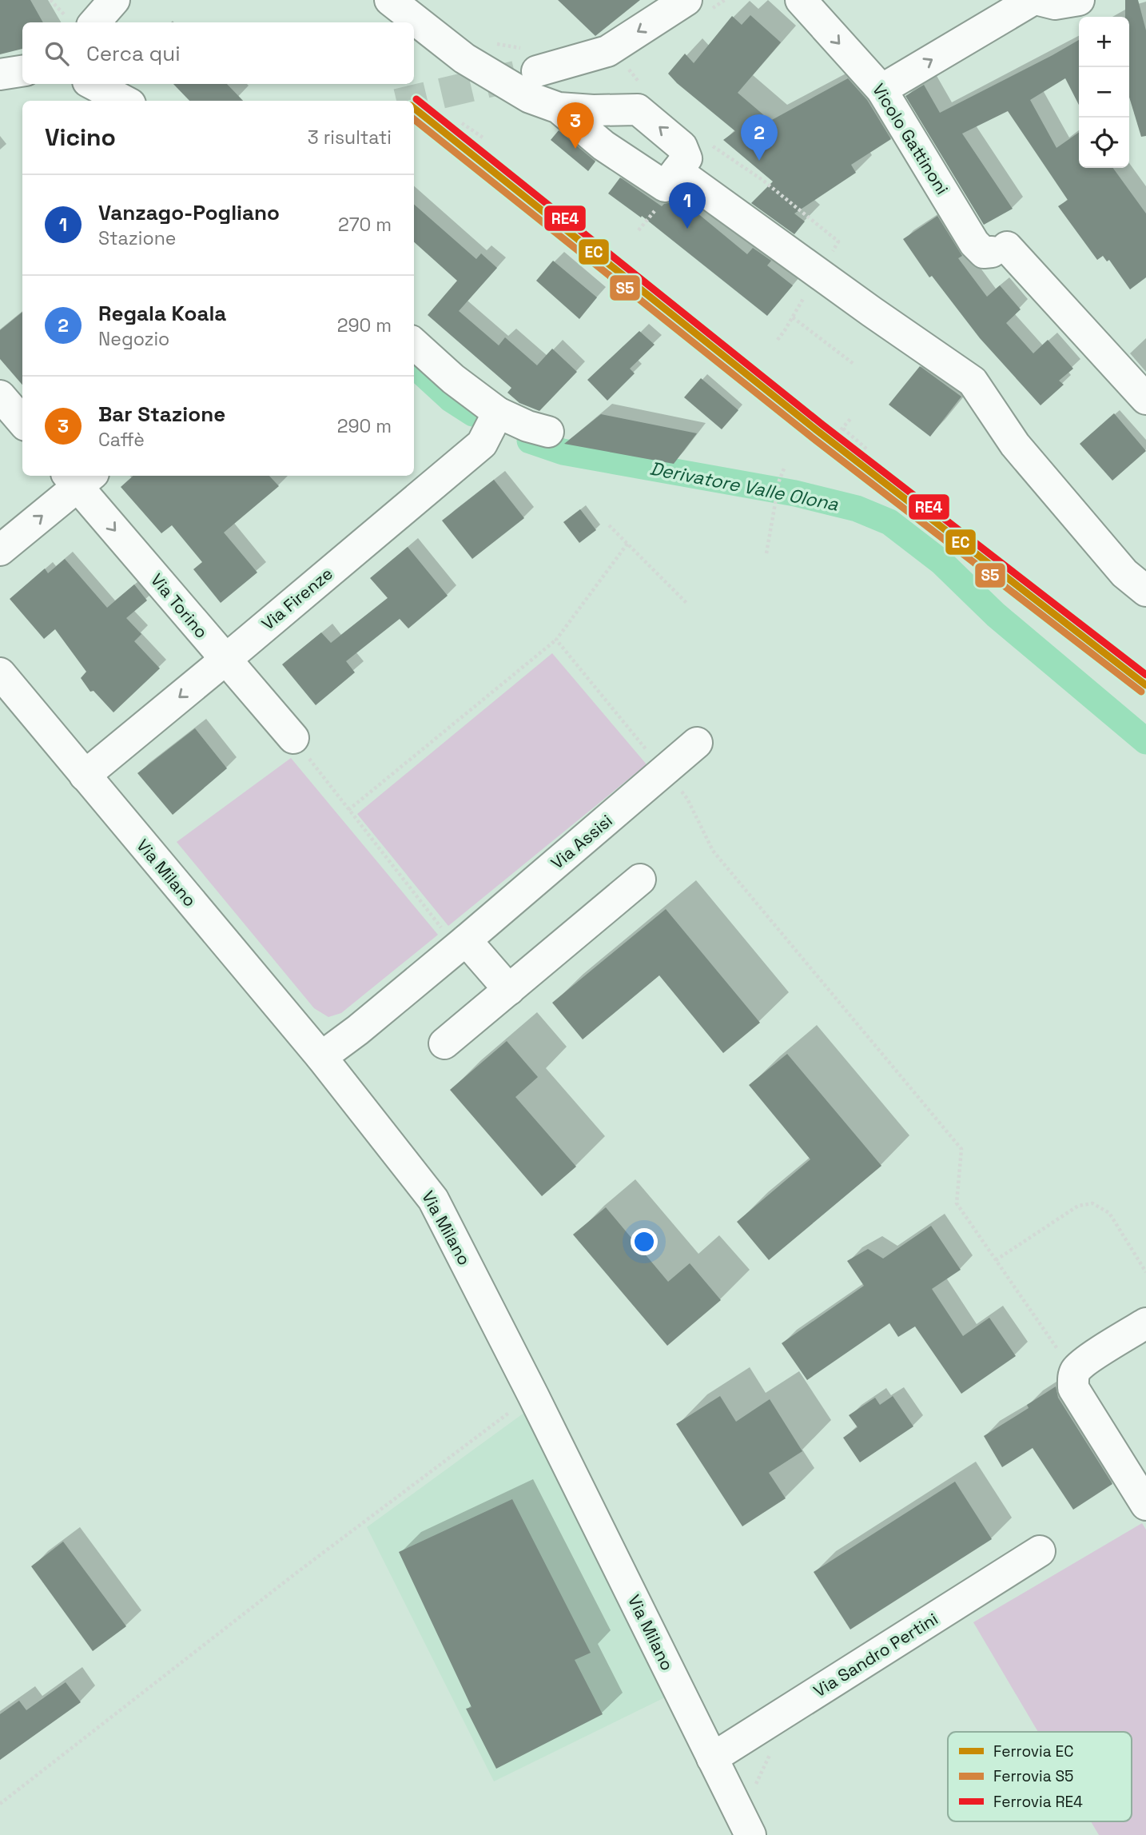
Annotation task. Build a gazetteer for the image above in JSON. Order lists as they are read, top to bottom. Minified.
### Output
{"streets":{"street":["Vicolo Gattinoni","Via Firenze","Via Torino","Via Assisi","Via Milano","Via Sandro Pertini"]},"crossings":[["Via Firenze","Via Torino"],["Via Firenze","Via Milano"],["Via Assisi","Via Milano"],["Via Milano","Via Sandro Pertini"]],"one_way":["Via Torino"],"water":["Derivatore Valle Olona"],"lines":["rail line RE4","rail line EC","rail line S5"],"legend":["Ferrovia EC","Ferrovia S5","Ferrovia RE4"],"page":{"map_buttons":["+","−"],"search":"Cerca qui","heading":["Vicino","3 risultati"],"pins":["3","2","1"],"list":[{"mark":"1","name":"Vanzago-Pogliano","note":"Stazione","value":"270 m"},{"mark":"2","name":"Regala Koala","note":"Negozio","value":"290 m"},{"mark":"3","name":"Bar Stazione","note":"Caffè","value":"290 m"}]}}
